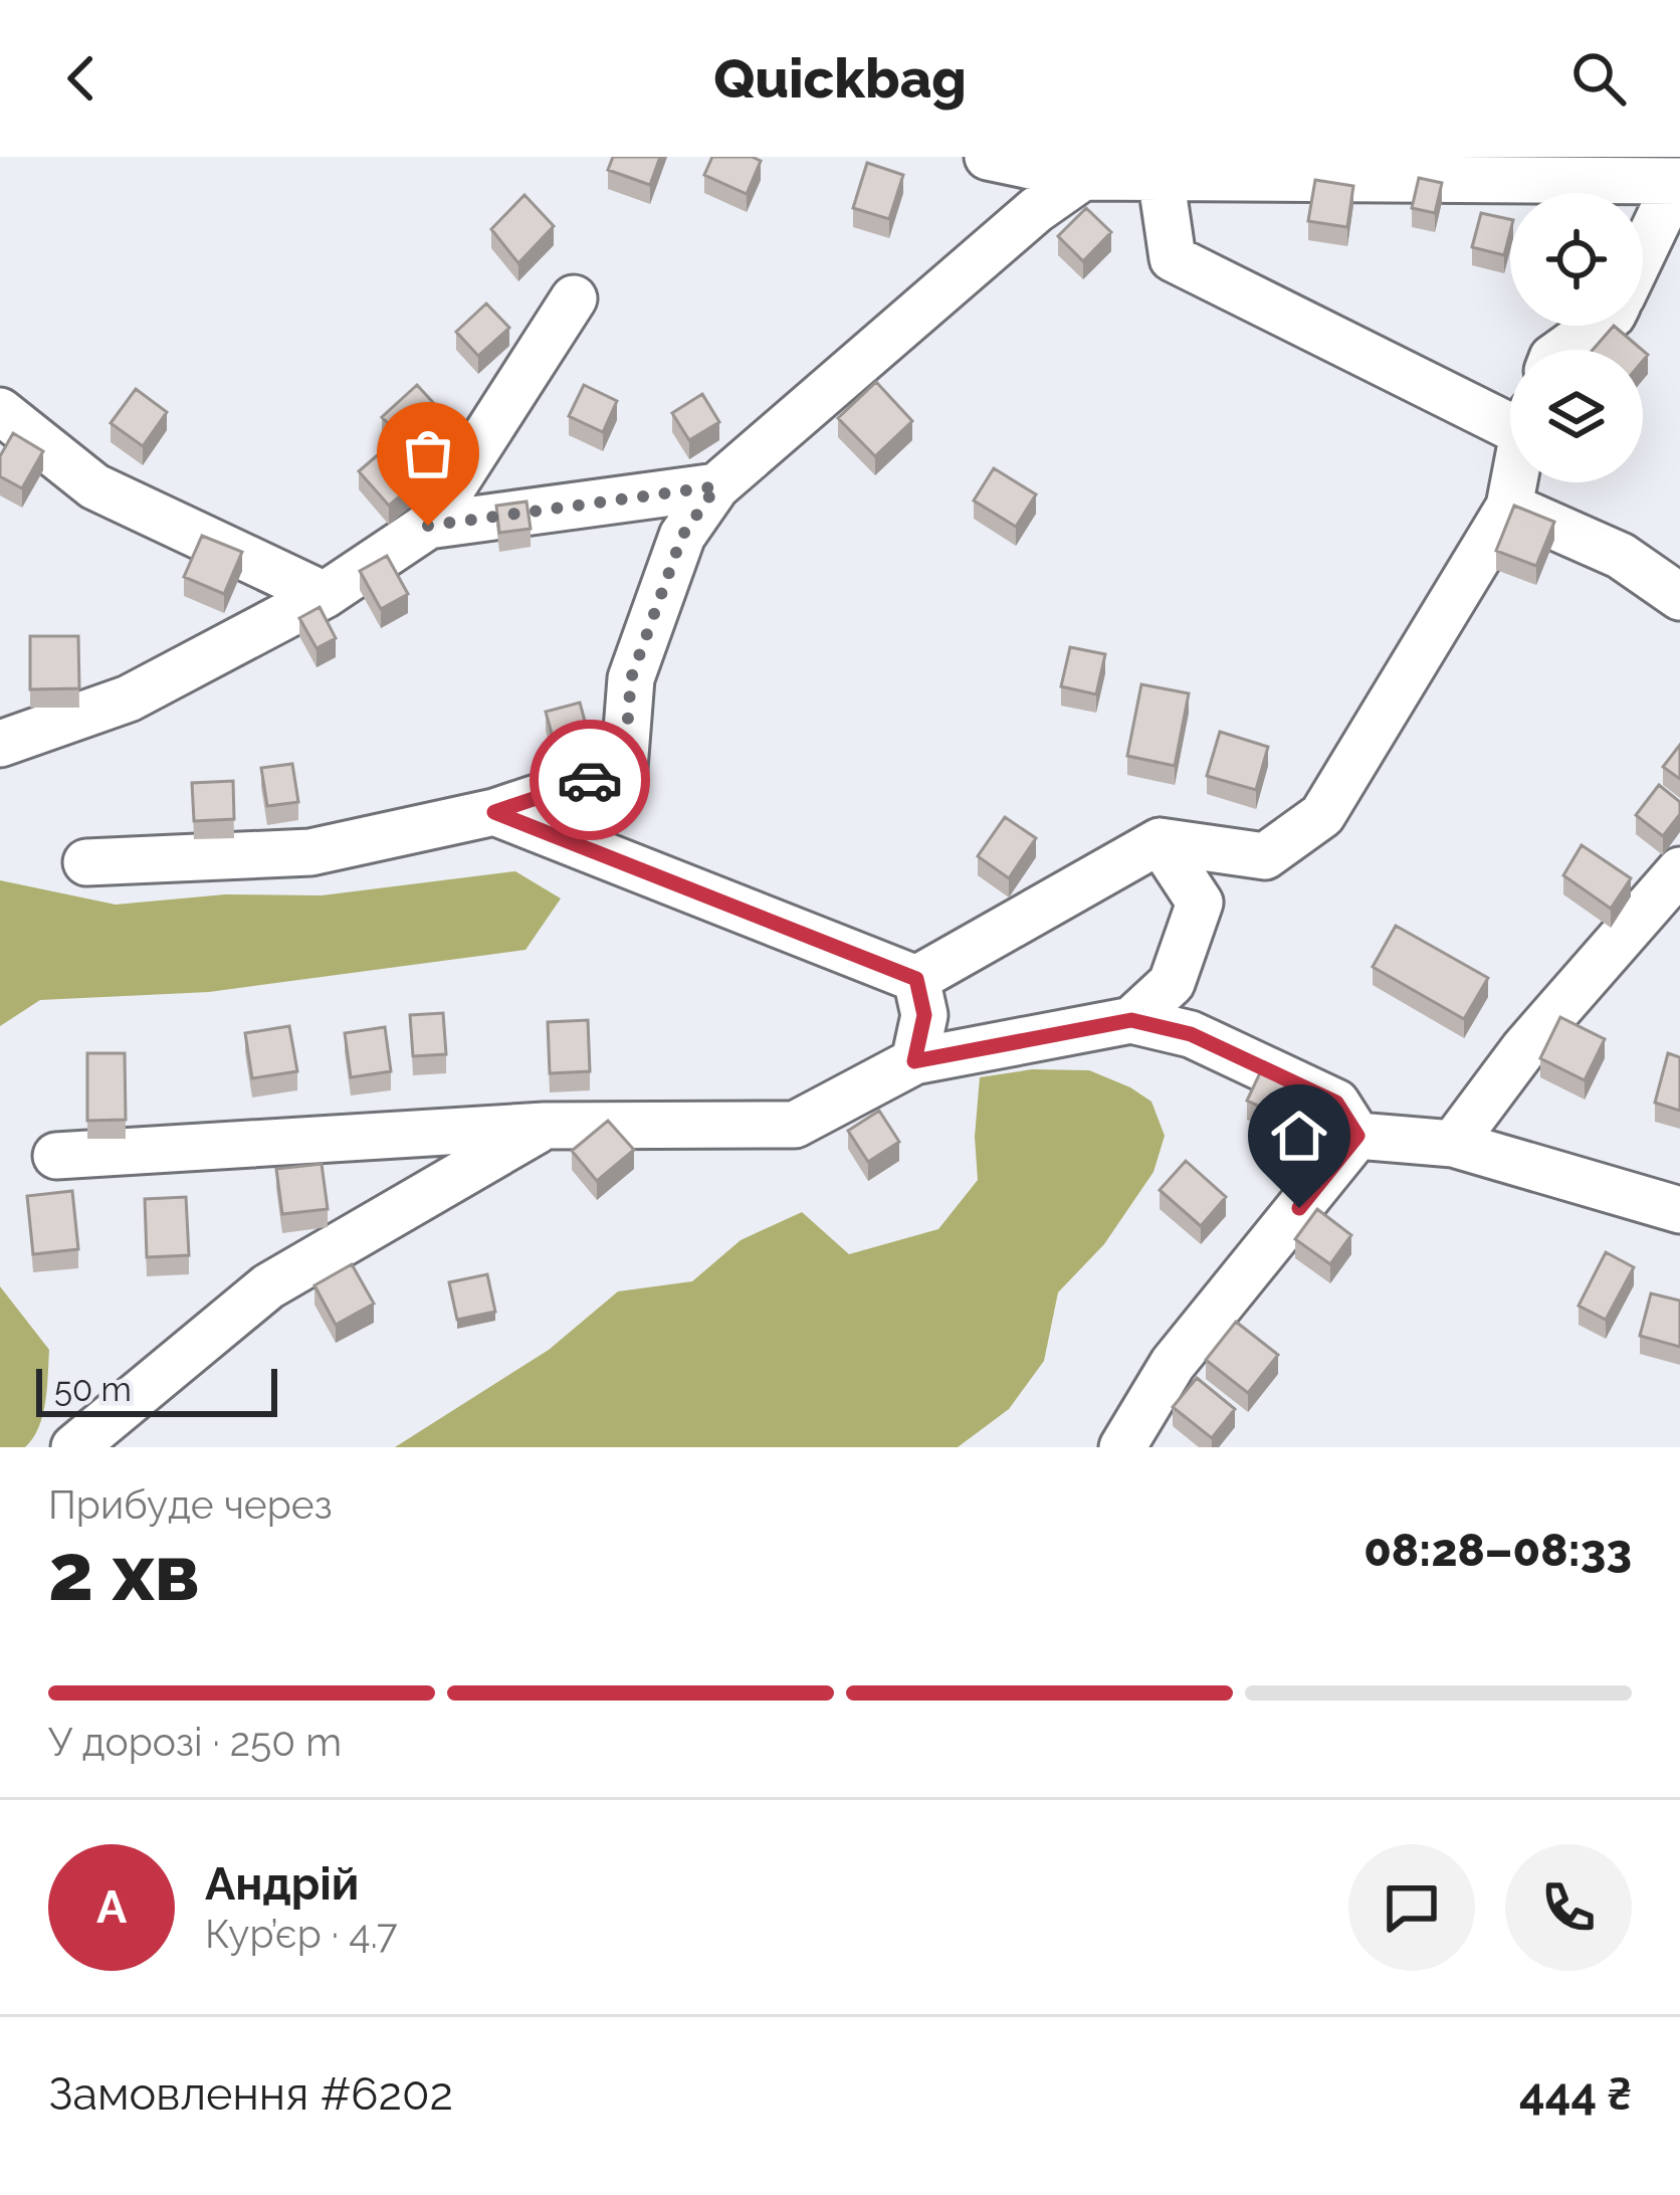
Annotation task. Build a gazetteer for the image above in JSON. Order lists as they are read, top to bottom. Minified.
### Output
{"scale_bar":"50 m","page":{"header":"Quickbag","scale":"50 m","heading":["2 хв","Прибуде через","08:28–08:33"],"panel":["Андрій","Кур’єр · 4.7","Замовлення #6202","444 ₴"],"bar":"У дорозі · 250 m","round":"А"}}
